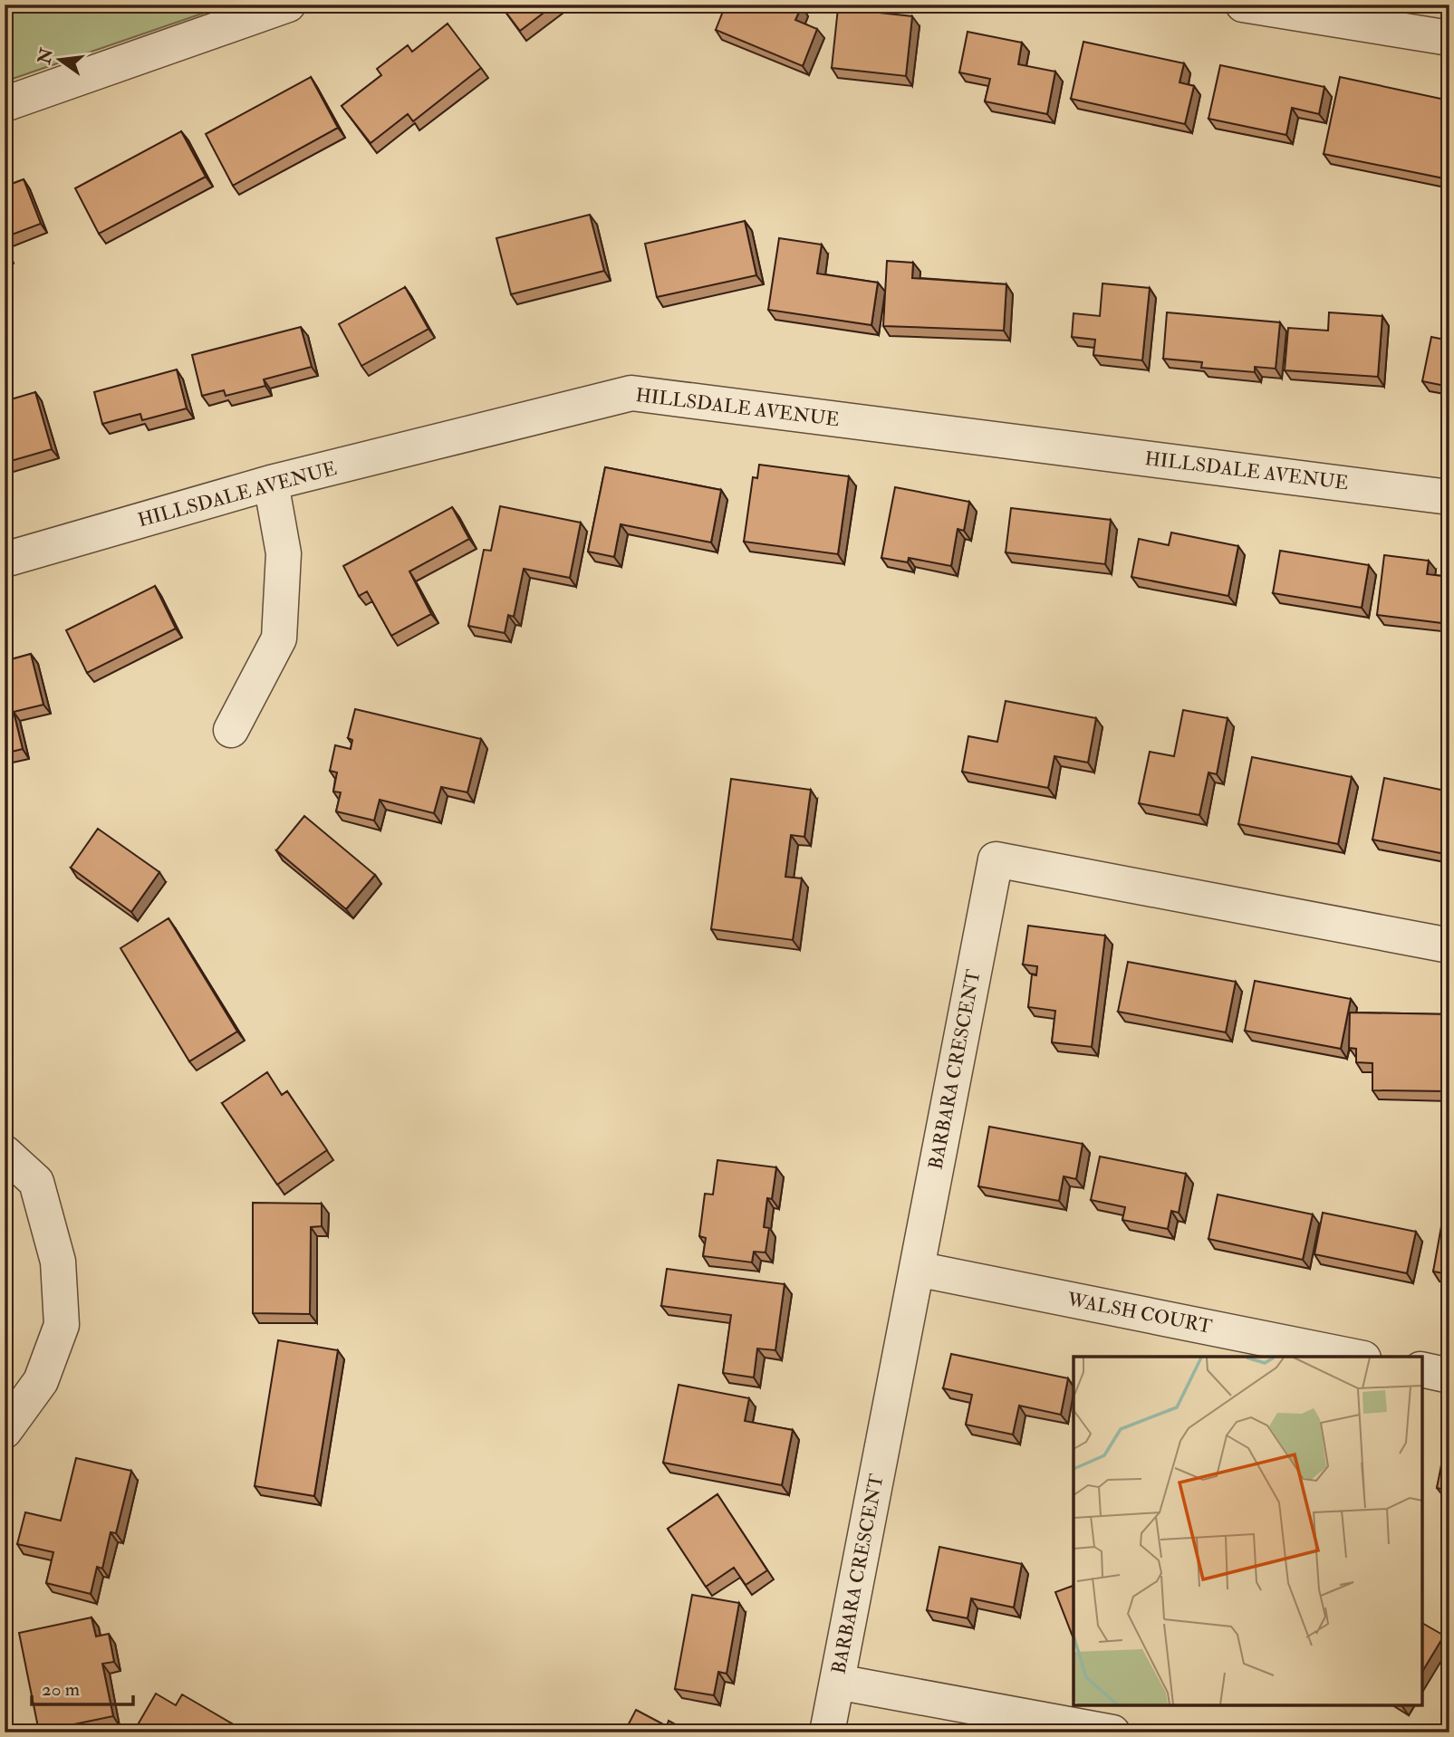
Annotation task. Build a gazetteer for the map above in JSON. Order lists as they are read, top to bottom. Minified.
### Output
{"streets":{"street":["HILLSDALE AVENUE","BARBARA CRESCENT","WALSH COURT"]},"crossings":[["BARBARA CRESCENT","WALSH COURT"]],"scale_bar":"20 m","north":"left"}
